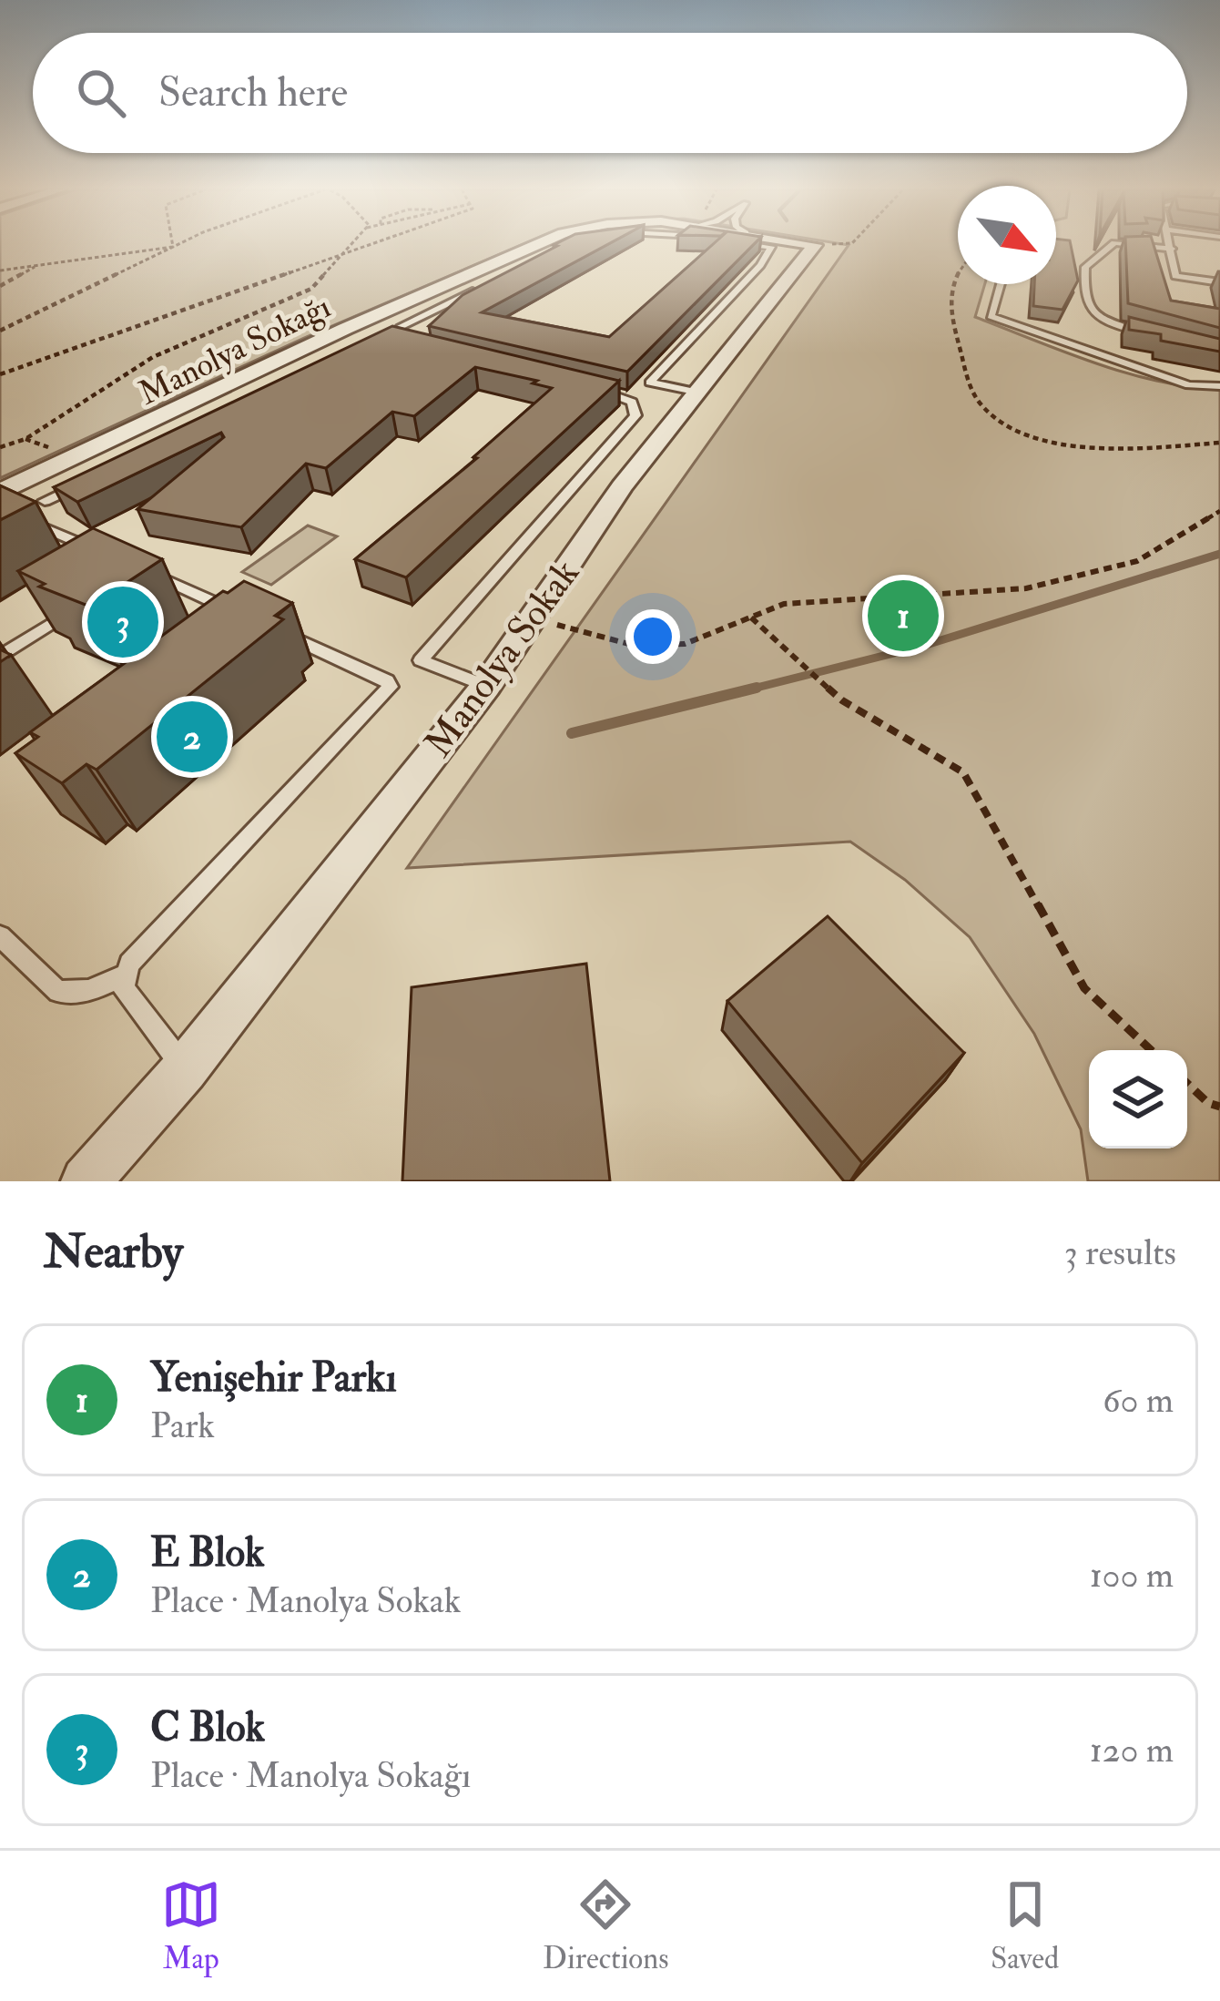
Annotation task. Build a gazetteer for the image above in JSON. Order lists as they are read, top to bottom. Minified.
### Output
{"streets":{"street":["Manolya Sokağı","Manolya Sokak"]},"north":"bottom right","page":{"search":"Search here","pins":["1","3","2"],"heading":["Nearby","3 results"],"list":[{"mark":"1","name":"Yenişehir Parkı","note":"Park","value":"60 m"},{"mark":"2","name":"E Blok","note":"Place · Manolya Sokak","value":"100 m"},{"mark":"3","name":"C Blok","note":"Place · Manolya Sokağı","value":"120 m"}],"nav":["Map","Directions","Saved"]}}
